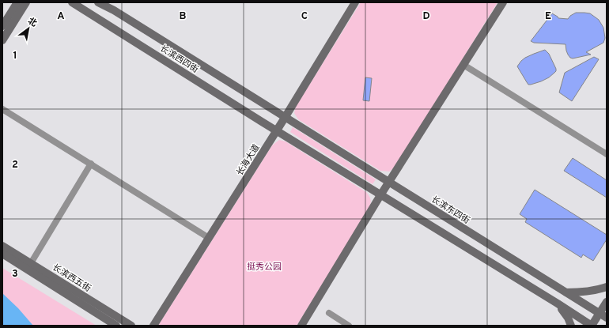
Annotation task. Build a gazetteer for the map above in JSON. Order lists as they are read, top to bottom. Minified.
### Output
{"streets":{"main road":["长滨西四街","长海大道","长滨东四街","长滨西五街"]},"crossings":[["长滨西四街","长海大道"],["长滨西四街","长滨东四街"],["长海大道","长滨东四街"]],"parks":["挺秀公园"],"north":"top right","grid":{"columns":["A","B","C","D","E"],"rows":["1","2","3"]}}
